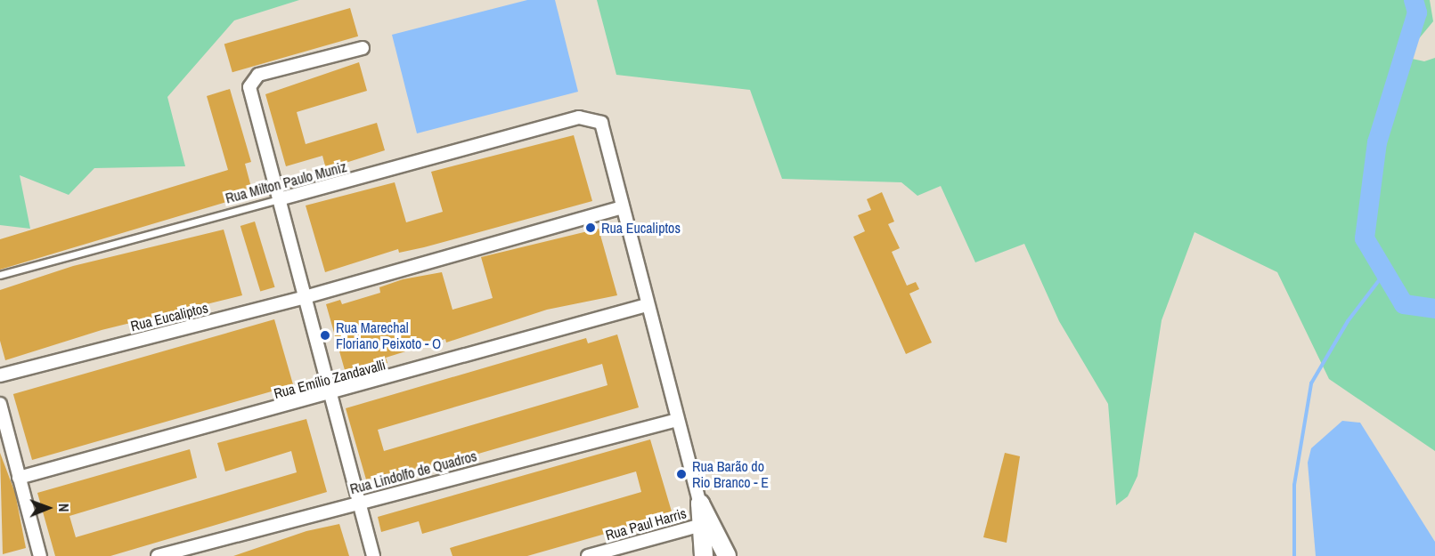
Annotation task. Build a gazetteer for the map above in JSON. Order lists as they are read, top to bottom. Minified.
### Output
{"streets":{"street":["Rua Milton Paulo Muniz","Rua Eucaliptos","Rua Emílio Zandavalli","Rua Lindolfo de Quadros","Rua Paul Harris"]},"crossings":[["Rua Milton Paulo Muniz","Rua Eucaliptos"]],"places":["Rua Eucaliptos","Rua Marechal Floriano Peixoto - O","Rua Barão do Rio Branco - E"],"north":"right"}
